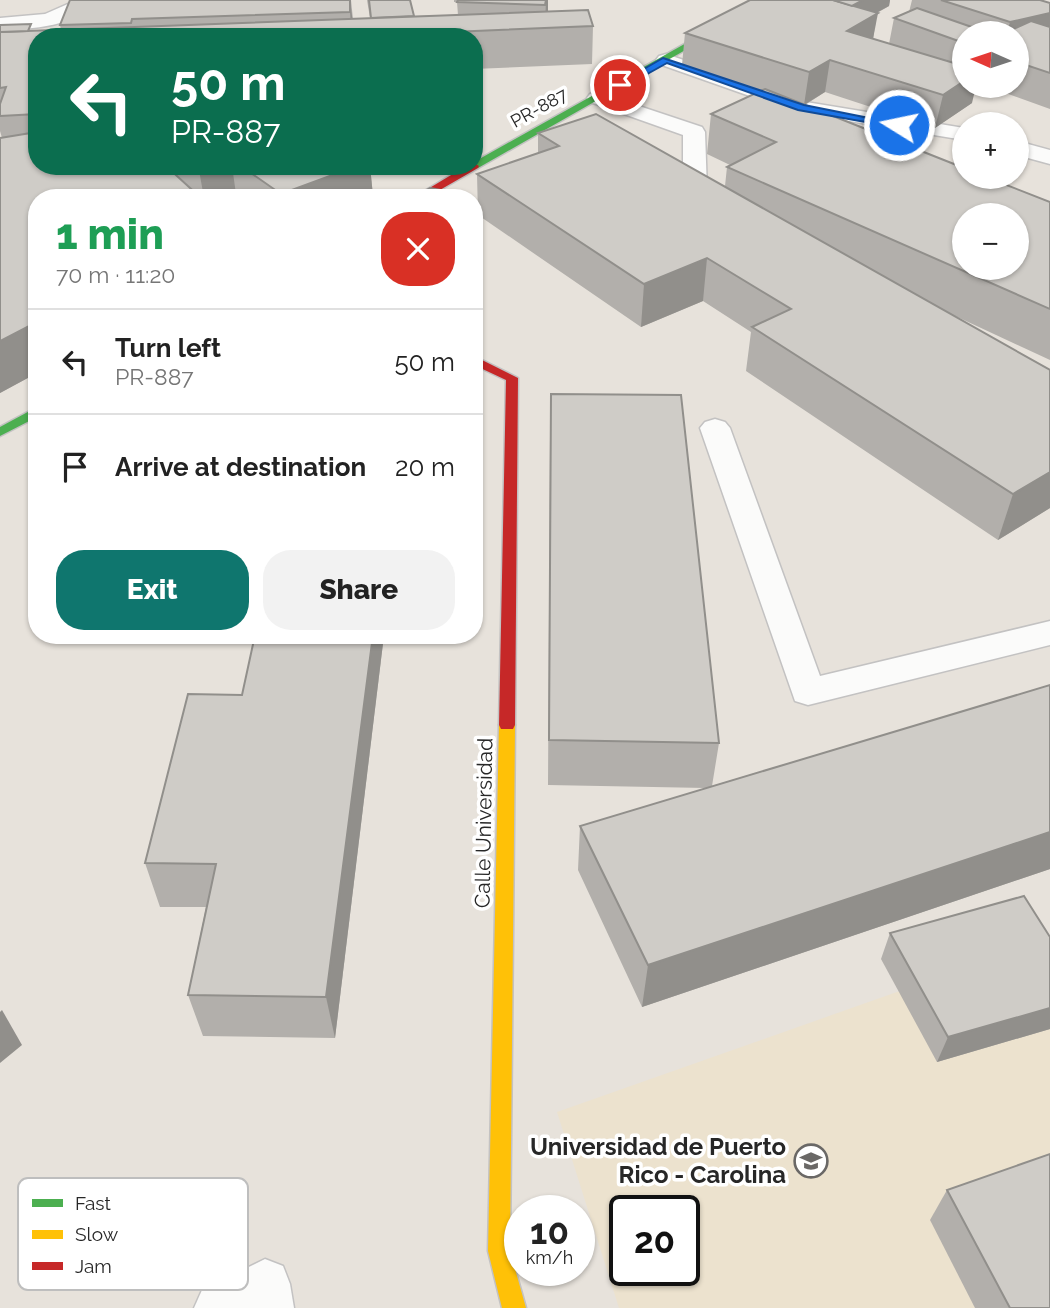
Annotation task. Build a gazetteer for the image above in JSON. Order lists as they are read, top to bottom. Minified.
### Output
{"streets":{"street":["PR-887","Calle Universidad"]},"places":{"school or university":["Universidad de Puerto Rico - Carolina"]},"legend":["Fast","Slow","Jam"],"north":"left","page":{"map_buttons":["+","−"],"turn":["50 m","PR-887"],"heading":["1 min","70 m · 11:20"],"list":[{"name":"Turn left","note":"PR-887","value":"50 m"},{"name":"Arrive at destination","value":"20 m"}],"buttons":["Exit","Share"],"speed":"10 km/h","limit":"20"}}
